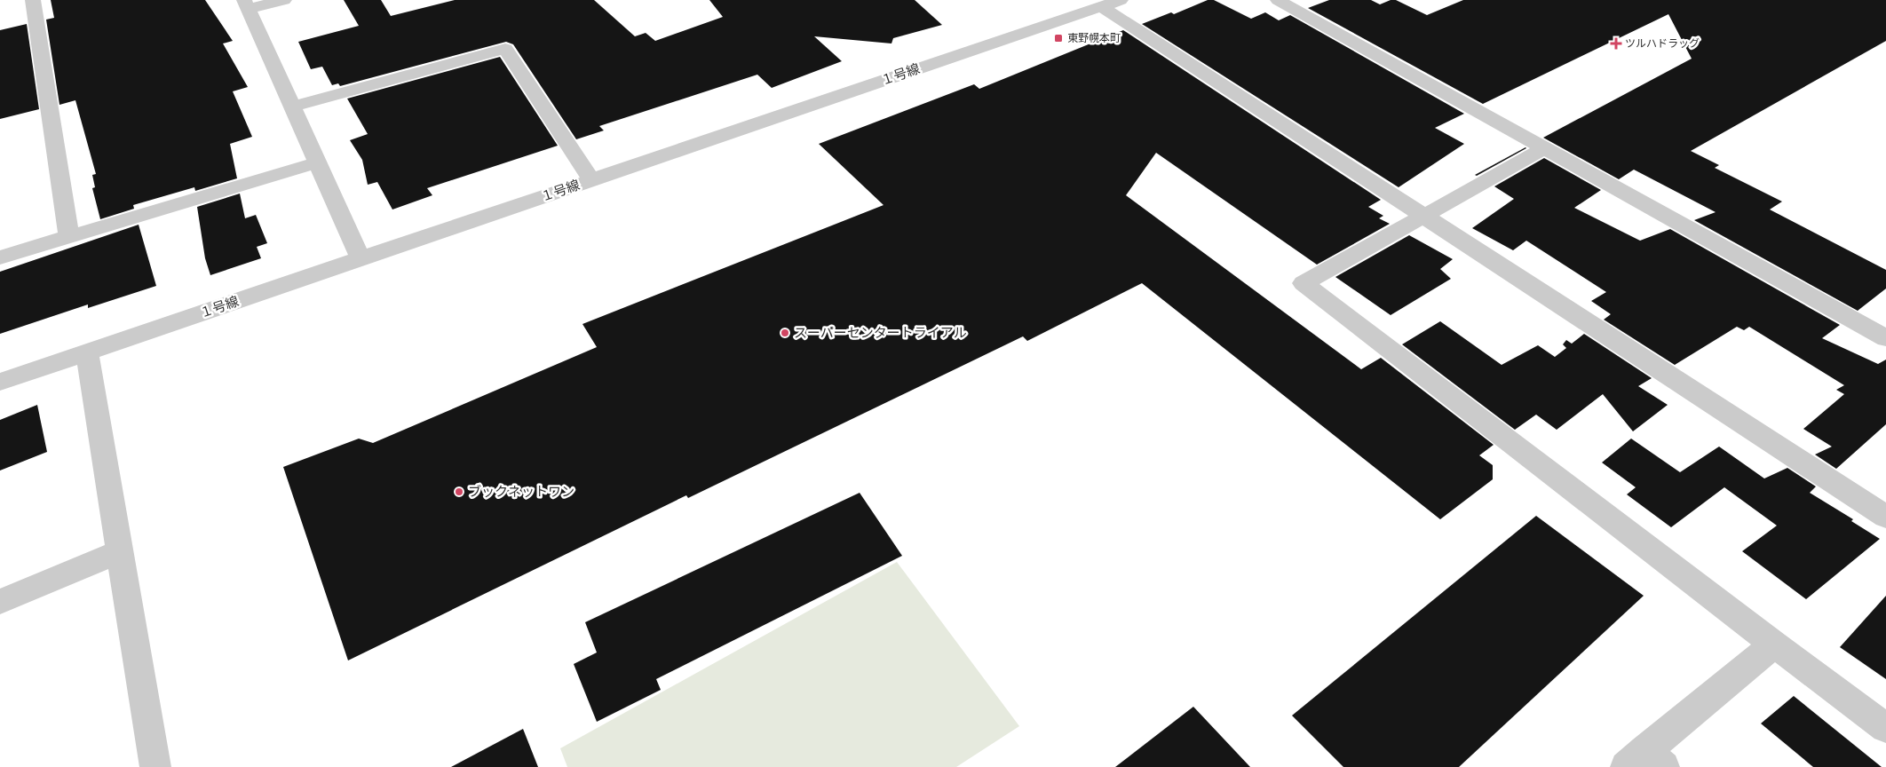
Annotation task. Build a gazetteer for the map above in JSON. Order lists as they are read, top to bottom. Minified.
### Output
{"streets":{"street":["１号線"]},"places":{"transit":["東野幌本町"],"health":["ツルハドラッグ"],"other":["スーパーセンタートライアル","ブックネットワン"]}}
